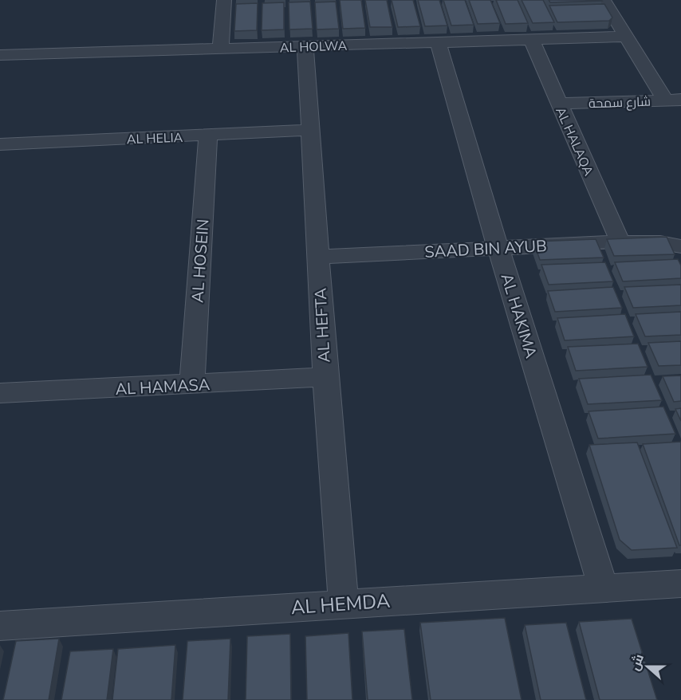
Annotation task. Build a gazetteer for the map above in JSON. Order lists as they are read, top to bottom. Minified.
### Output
{"streets":{"street":["AL HOLWA","شارع سمحة","AL HELIA","AL HALAQA","SAAD BIN AYUB","AL HOSEIN","AL HAKIMA","AL HEFTA","AL HAMASA","AL HEMDA"]},"crossings":[["AL HOLWA","AL HALAQA"],["AL HOLWA","AL HAKIMA"],["AL HOLWA","AL HEFTA"],["شارع سمحة","AL HALAQA"],["AL HELIA","AL HOSEIN"],["AL HELIA","AL HEFTA"],["AL HALAQA","SAAD BIN AYUB"],["SAAD BIN AYUB","AL HAKIMA"],["SAAD BIN AYUB","AL HEFTA"],["AL HOSEIN","AL HAMASA"],["AL HAKIMA","AL HEMDA"],["AL HEFTA","AL HAMASA"],["AL HEFTA","AL HEMDA"]],"north":"left"}
